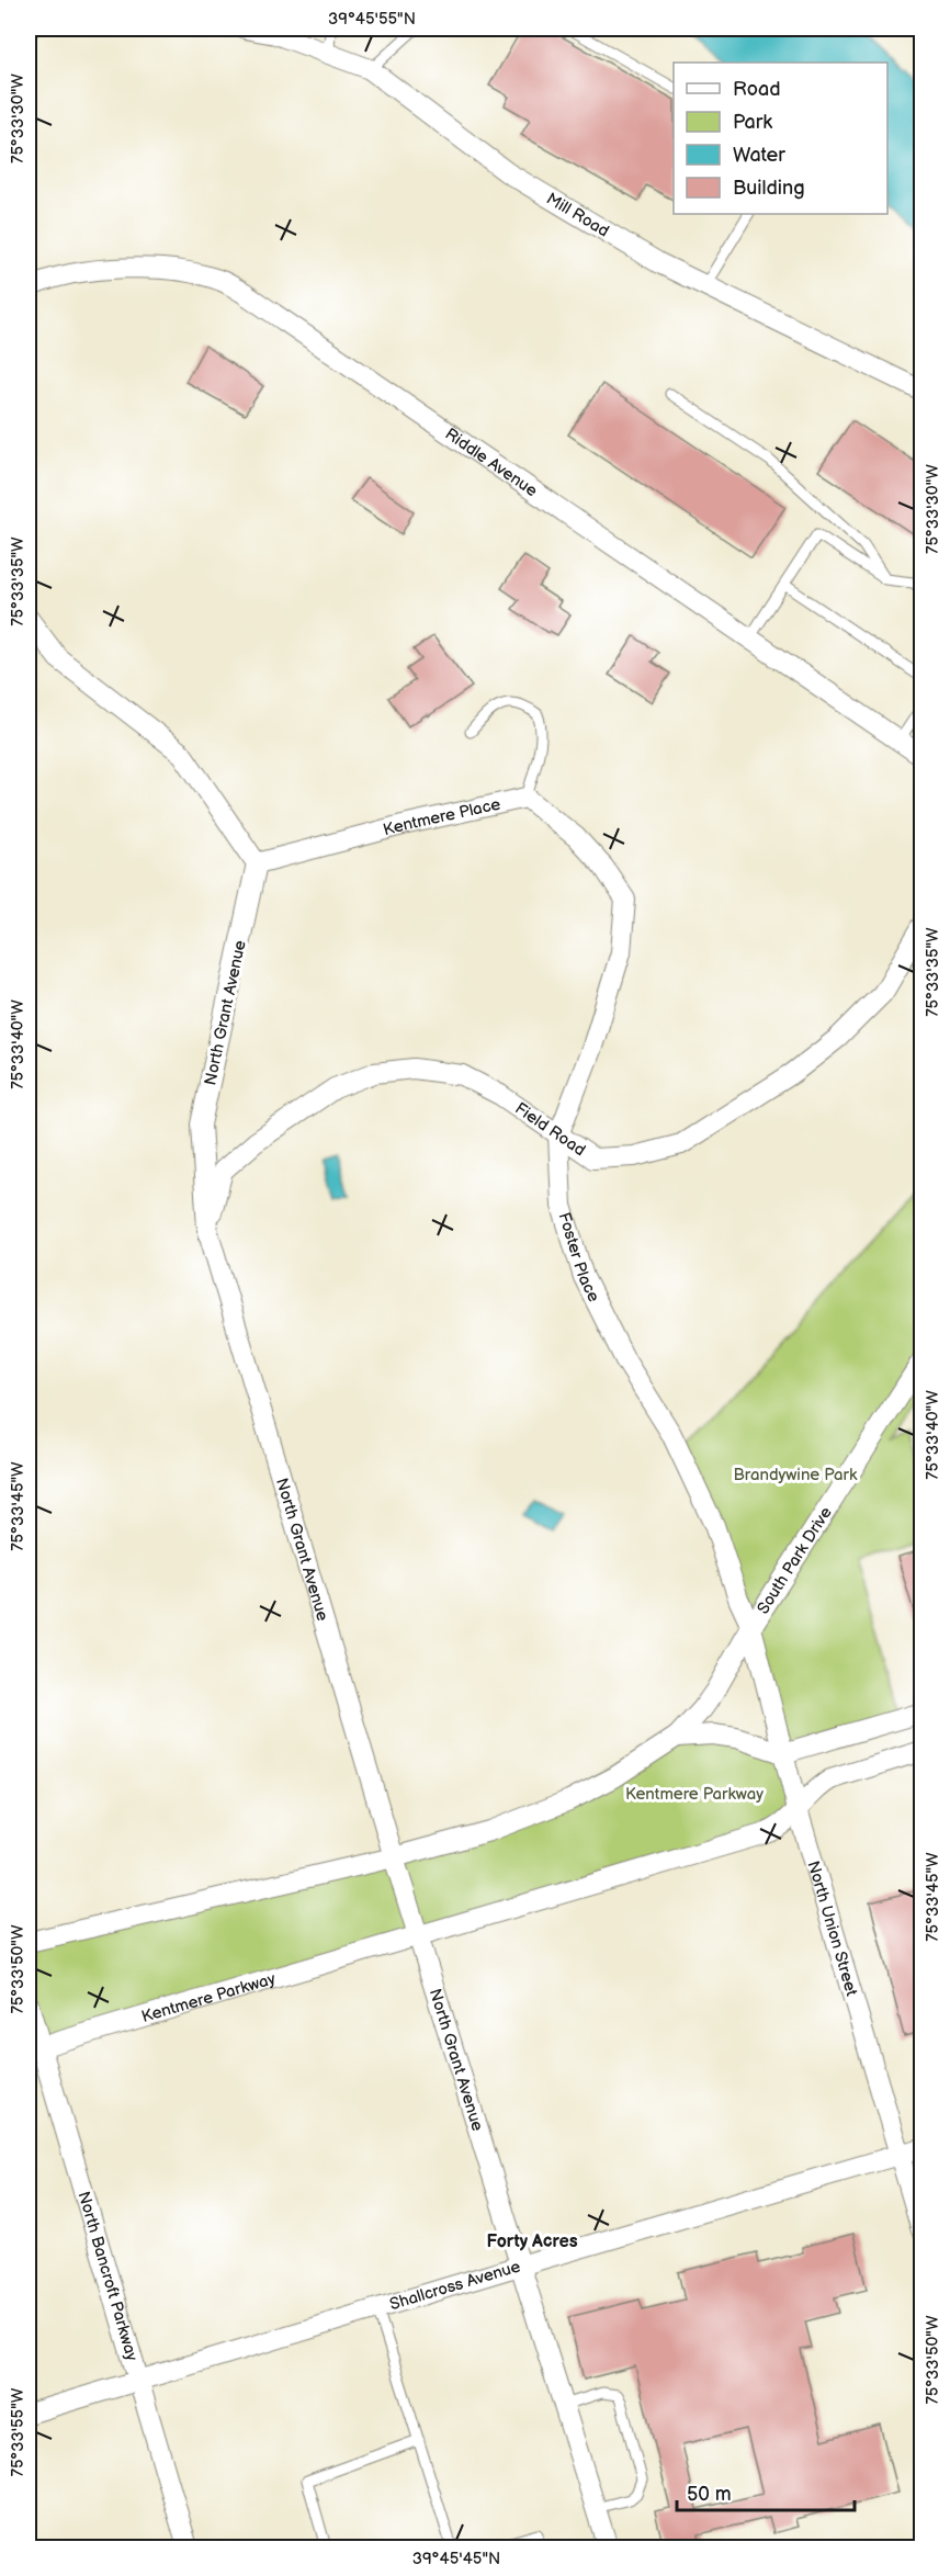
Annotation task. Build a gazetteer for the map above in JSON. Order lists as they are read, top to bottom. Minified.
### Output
{"streets":{"street":["Mill Road","Riddle Avenue","Kentmere Place","North Grant Avenue","Field Road","Foster Place","South Park Drive","North Union Street","Kentmere Parkway","North Bancroft Parkway","Shallcross Avenue"]},"crossings":[["Kentmere Place","North Grant Avenue"],["Kentmere Place","Foster Place"],["North Grant Avenue","Field Road"],["North Grant Avenue","Kentmere Parkway"],["North Grant Avenue","Shallcross Avenue"],["Field Road","Foster Place"],["Foster Place","South Park Drive"],["Foster Place","North Union Street"],["South Park Drive","North Union Street"],["North Union Street","Kentmere Parkway"],["North Union Street","Shallcross Avenue"],["Kentmere Parkway","North Bancroft Parkway"],["North Bancroft Parkway","Shallcross Avenue"]],"districts":["Forty Acres"],"parks":["Brandywine Park","Kentmere Parkway"],"legend":["Road","Park","Water","Building"],"scale_bar":"50 m","coordinates":["39°45'55\"N","75°33'30\"W","75°33'35\"W","75°33'40\"W","75°33'45\"W","75°33'50\"W","75°33'55\"W","39°45'45\"N"]}
